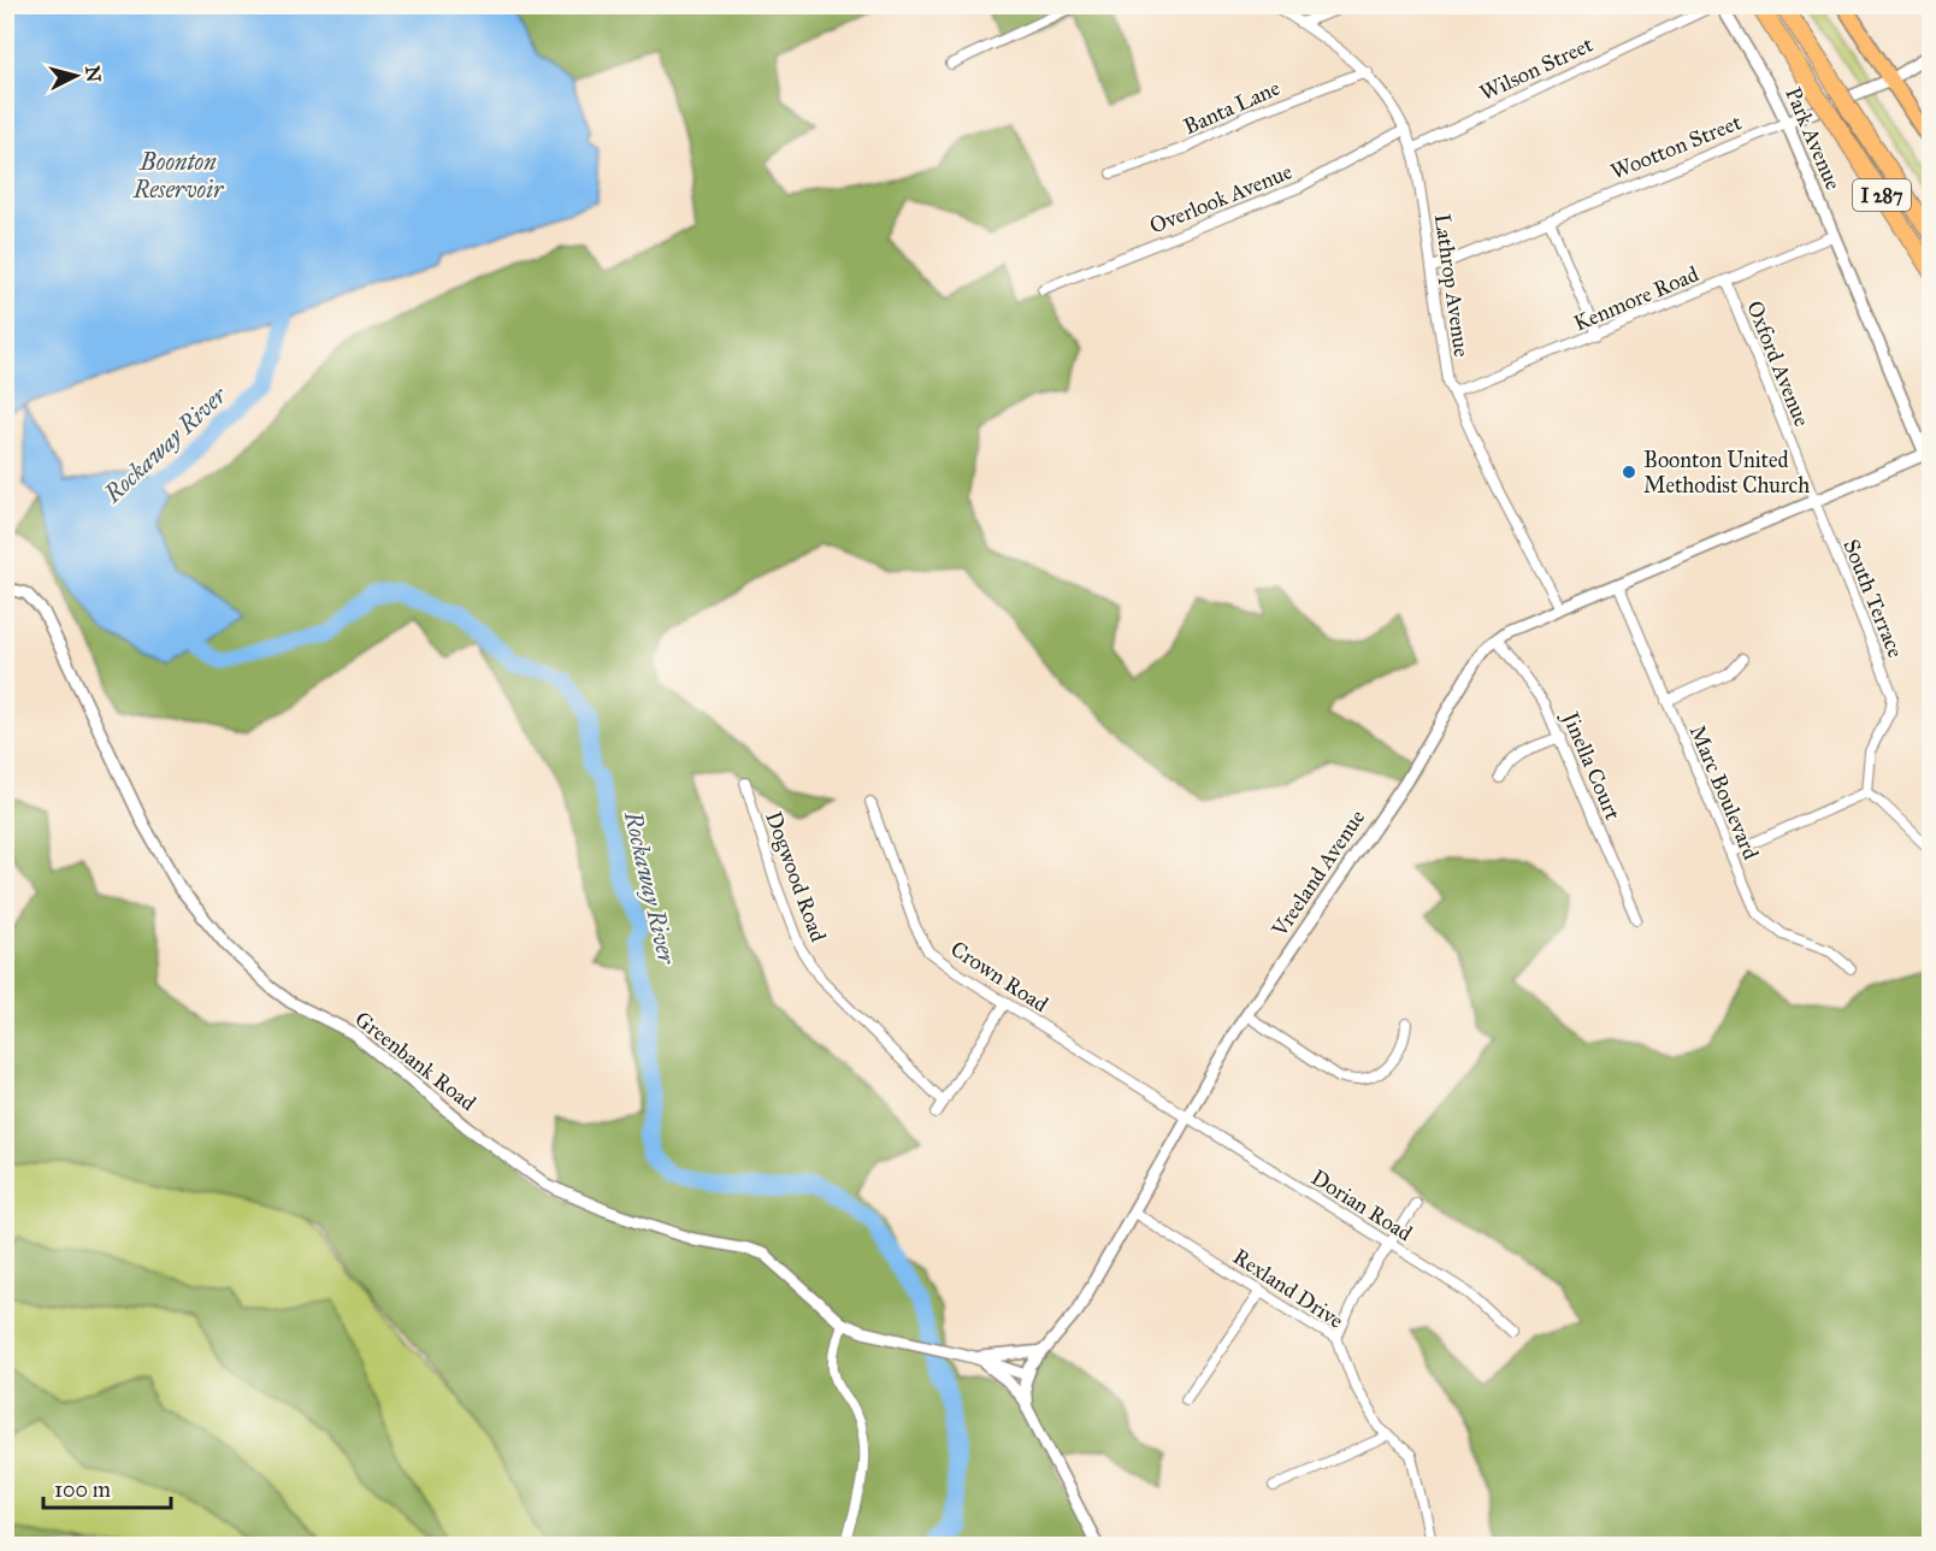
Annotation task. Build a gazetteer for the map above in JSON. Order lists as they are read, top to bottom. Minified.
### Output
{"streets":{"highway":["I 287"],"street":["Wilson Street","Banta Lane","Park Avenue","Wootton Street","Overlook Avenue","Lathrop Avenue","Kenmore Road","Oxford Avenue","South Terrace","Jinella Court","Marc Boulevard","Vreeland Avenue","Dogwood Road","Crown Road","Greenbank Road","Dorian Road","Rexland Drive"]},"crossings":[["Wilson Street","Lathrop Avenue"],["Banta Lane","Lathrop Avenue"],["Park Avenue","Wootton Street"],["Park Avenue","Kenmore Road"],["Park Avenue","Vreeland Avenue"],["Wootton Street","Lathrop Avenue"],["Overlook Avenue","Lathrop Avenue"],["Lathrop Avenue","Kenmore Road"],["Lathrop Avenue","Vreeland Avenue"],["Kenmore Road","Oxford Avenue"],["Oxford Avenue","South Terrace"],["Oxford Avenue","Vreeland Avenue"],["South Terrace","Vreeland Avenue"],["Jinella Court","Vreeland Avenue"],["Marc Boulevard","Vreeland Avenue"],["Vreeland Avenue","Crown Road"],["Vreeland Avenue","Greenbank Road"],["Vreeland Avenue","Dorian Road"],["Vreeland Avenue","Rexland Drive"],["Crown Road","Dorian Road"]],"water":["Boonton Reservoir","Rockaway River"],"places":["Boonton United Methodist Church"],"scale_bar":"100 m","north":"right"}
